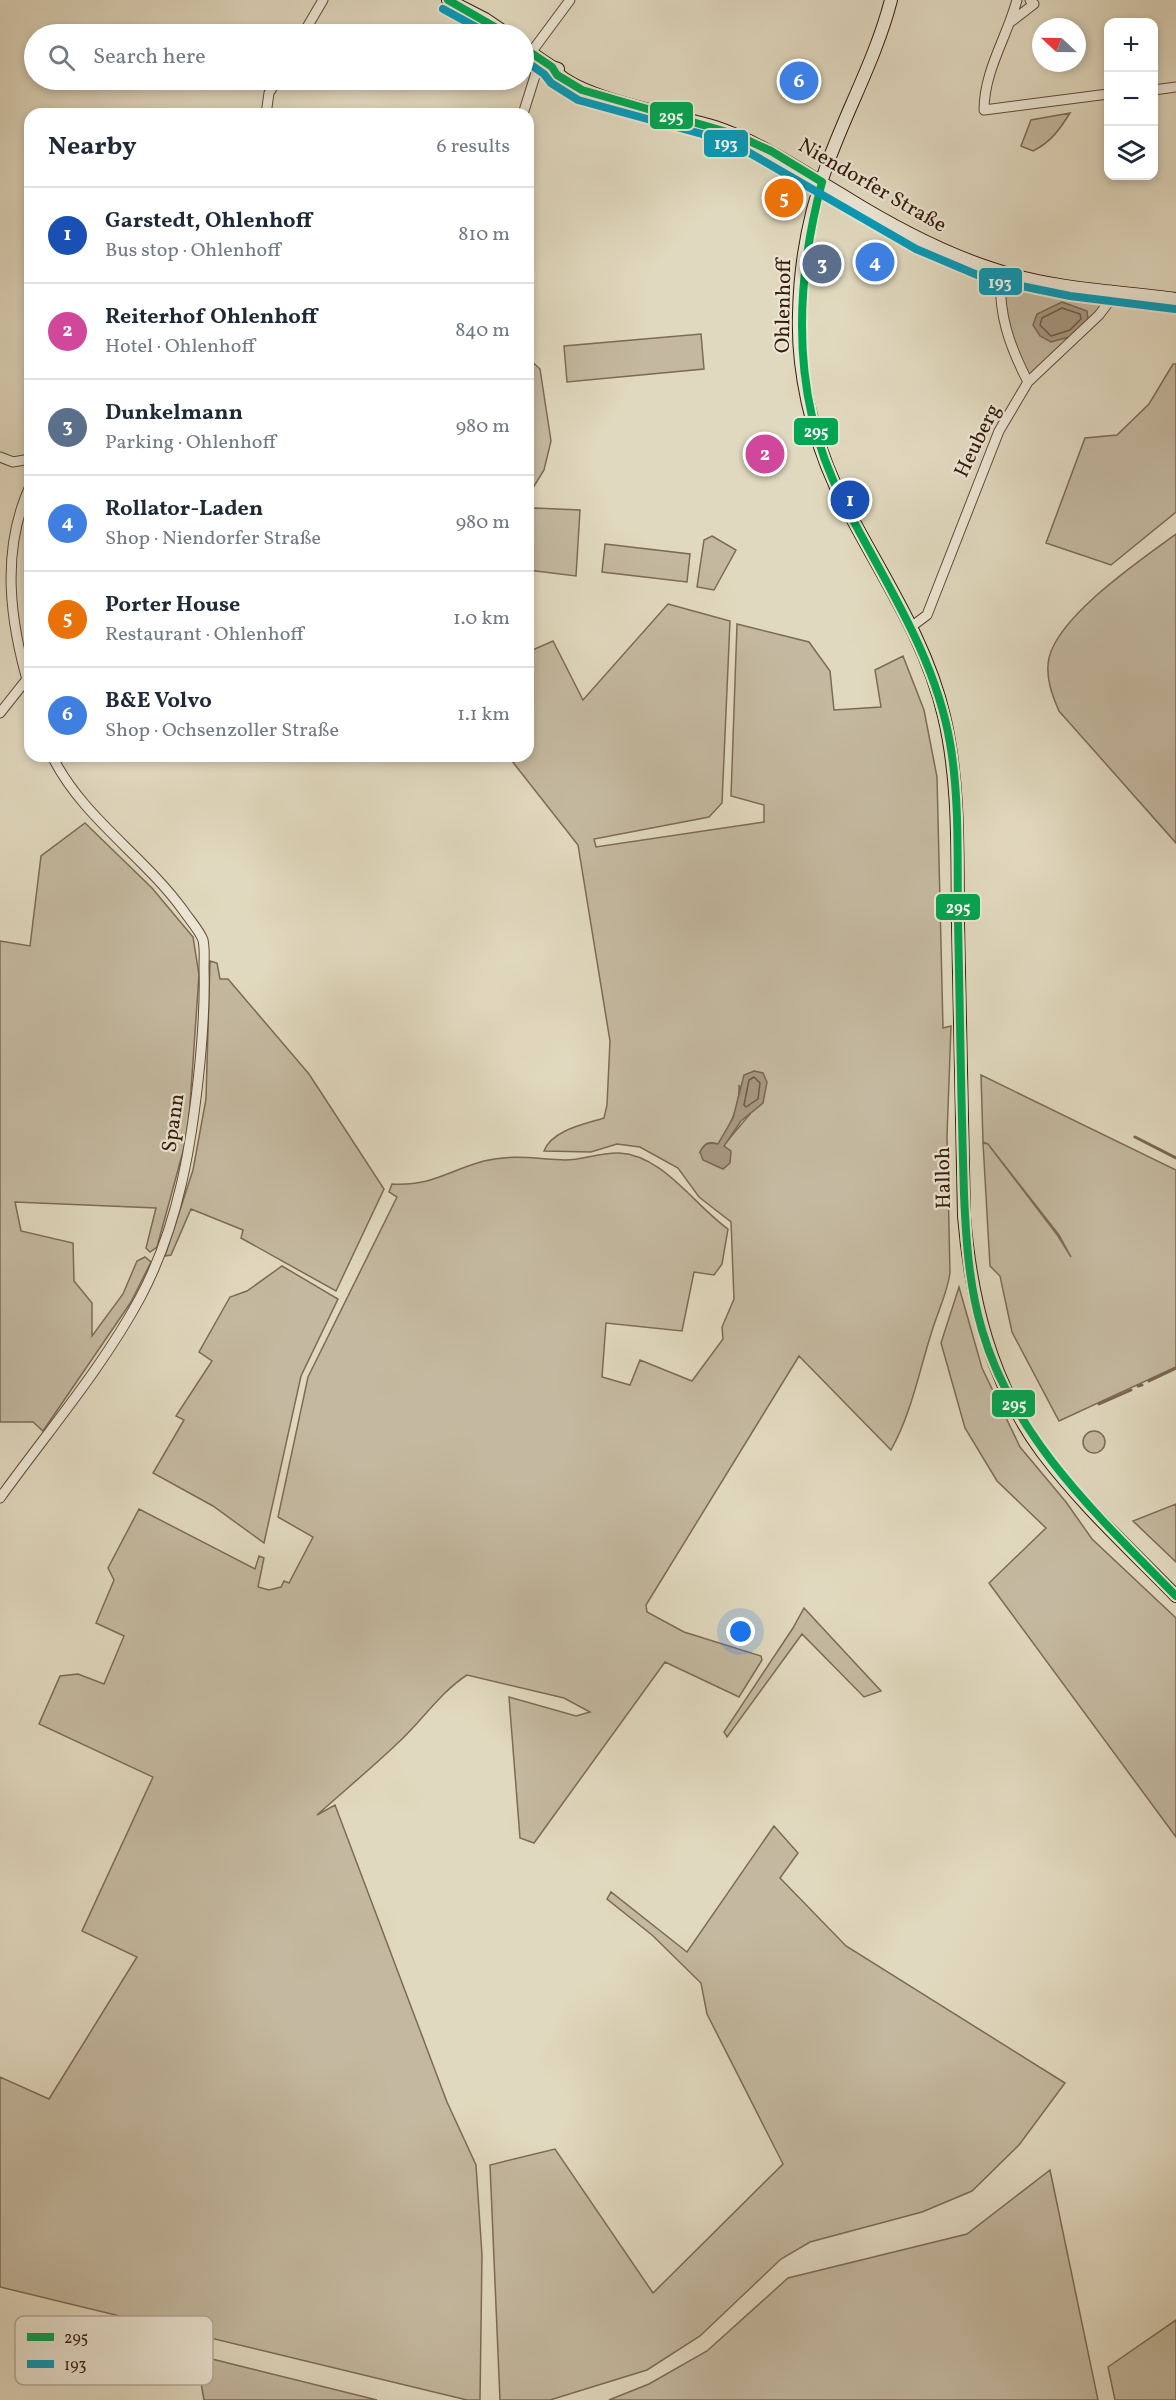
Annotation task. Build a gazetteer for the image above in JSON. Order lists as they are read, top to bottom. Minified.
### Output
{"streets":{"main road":["Niendorfer Straße","Ohlenhoff","Halloh"],"street":["Heuberg","Spann"]},"crossings":[["Niendorfer Straße","Ohlenhoff"],["Niendorfer Straße","Heuberg"],["Ohlenhoff","Heuberg"],["Ohlenhoff","Halloh"]],"lines":["transit line 295","transit line 193"],"legend":["295","193"],"north":"left","page":{"map_buttons":["+","−"],"search":"Search here","pins":["6","5","4","3","2","1"],"heading":["Nearby","6 results"],"list":[{"mark":"1","name":"Garstedt, Ohlenhoff","note":"Bus stop · Ohlenhoff","value":"810 m"},{"mark":"2","name":"Reiterhof Ohlenhoff","note":"Hotel · Ohlenhoff","value":"840 m"},{"mark":"3","name":"Dunkelmann","note":"Parking · Ohlenhoff","value":"980 m"},{"mark":"4","name":"Rollator-Laden","note":"Shop · Niendorfer Straße","value":"980 m"},{"mark":"5","name":"Porter House","note":"Restaurant · Ohlenhoff","value":"1.0 km"},{"mark":"6","name":"B&E Volvo","note":"Shop · Ochsenzoller Straße","value":"1.1 km"}]}}
